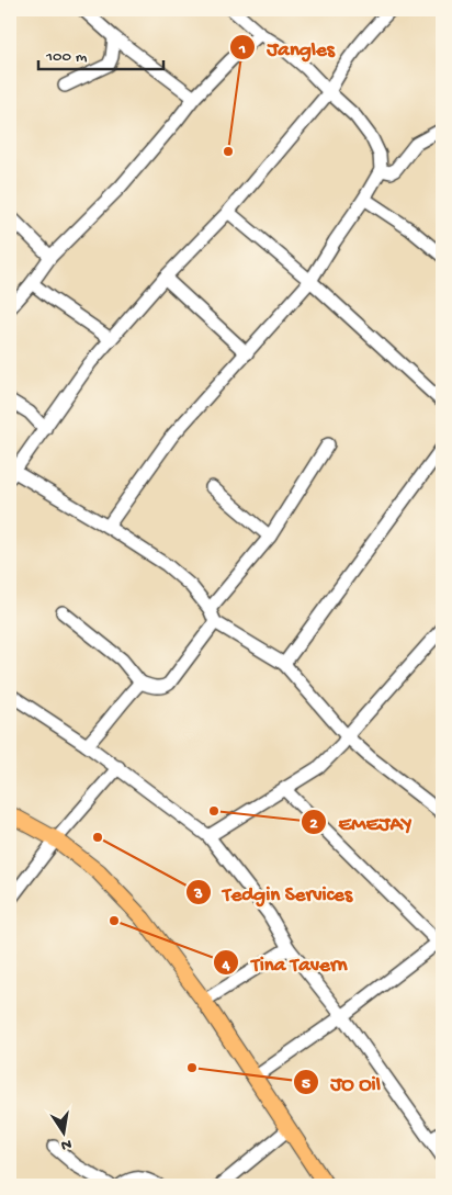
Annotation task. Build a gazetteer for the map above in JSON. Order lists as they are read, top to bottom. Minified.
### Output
{"places":["Jangles","EMEJAY","Tedgin Services","Tina Tavern","JO Oil"],"scale_bar":"100 m","north":"bottom"}
